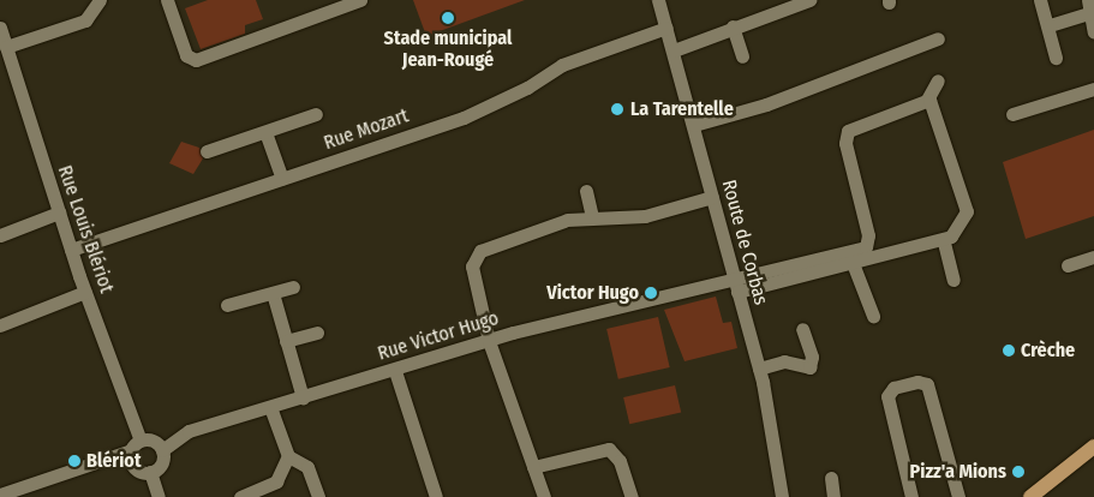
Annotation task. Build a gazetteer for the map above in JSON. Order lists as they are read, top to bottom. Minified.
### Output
{"streets":{"street":["Rue Mozart","Rue Louis Blériot","Route de Corbas","Rue Victor Hugo"]},"crossings":[["Rue Mozart","Rue Louis Blériot"],["Rue Mozart","Route de Corbas"],["Route de Corbas","Rue Victor Hugo"]],"places":["Stade municipal Jean-Rougé","La Tarentelle","Victor Hugo","Crèche","Blériot","Pizz'a Mions"]}
